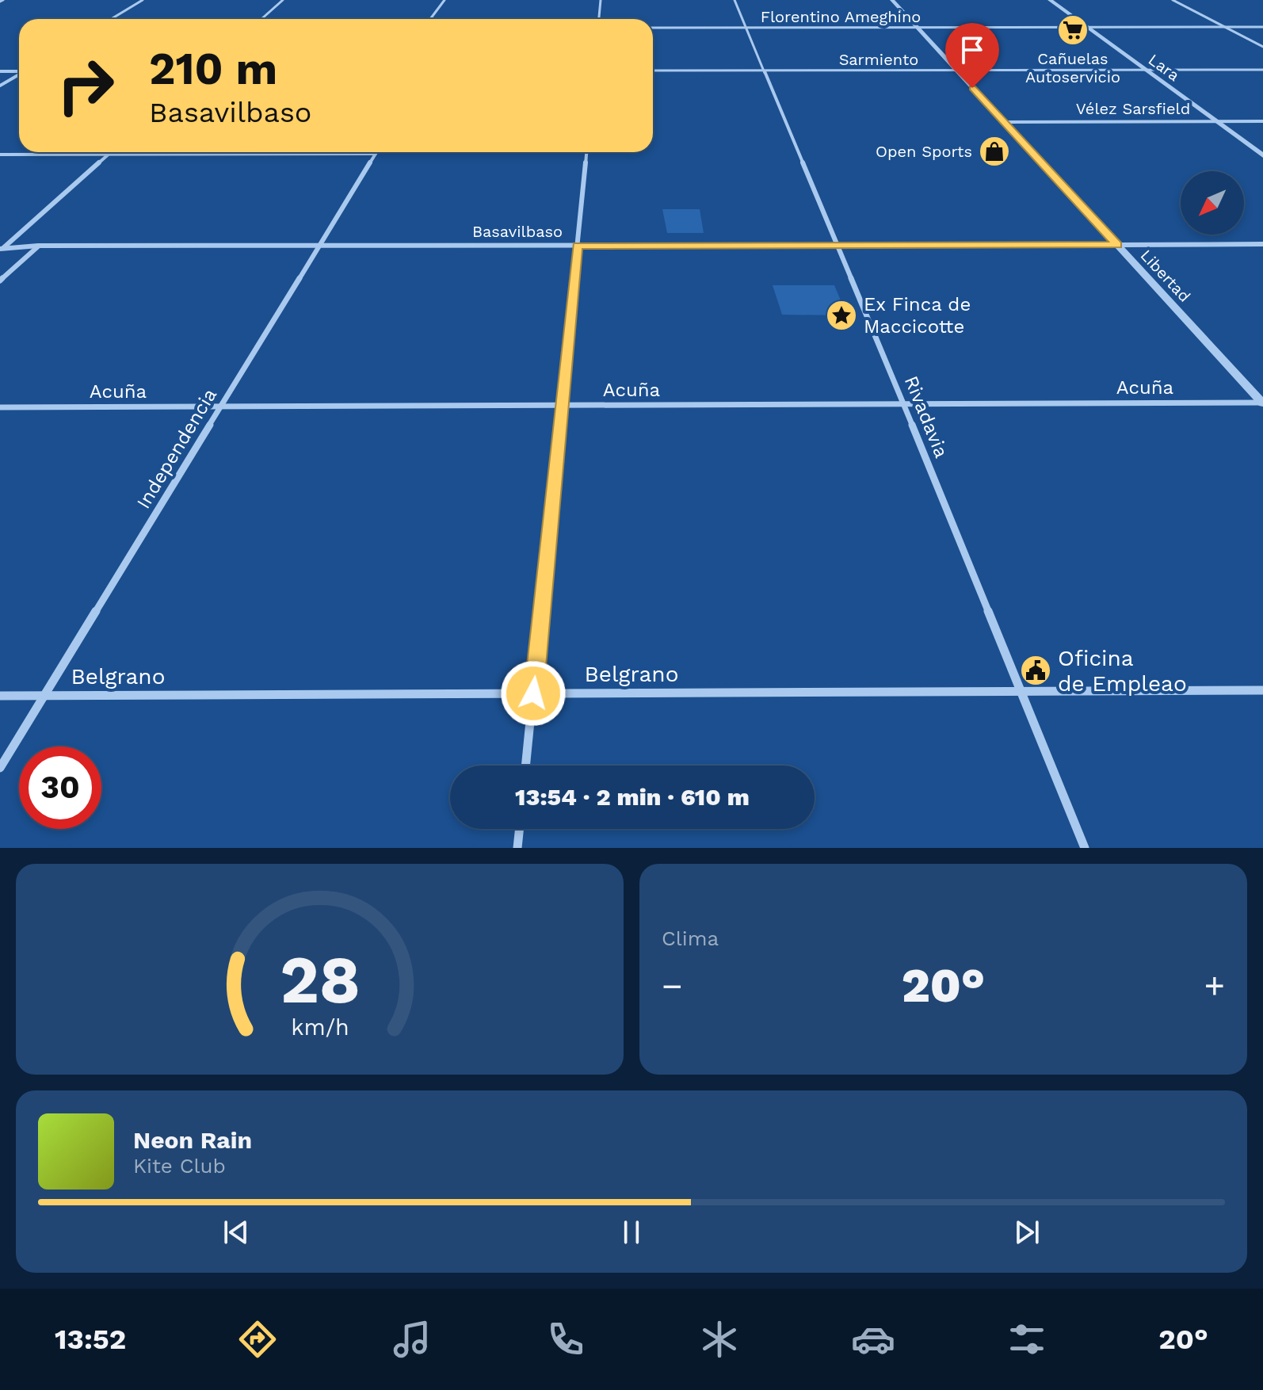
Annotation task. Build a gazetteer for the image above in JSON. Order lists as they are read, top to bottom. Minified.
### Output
{"streets":{"street":["Florentino Ameghino","Sarmiento","Lara","Vélez Sarsfield","Basavilbaso","Libertad","Acuña","Rivadavia","Independencia","Belgrano"]},"crossings":[["Florentino Ameghino","Lara"],["Florentino Ameghino","Libertad"],["Florentino Ameghino","Rivadavia"],["Sarmiento","Lara"],["Sarmiento","Libertad"],["Sarmiento","Rivadavia"],["Lara","Vélez Sarsfield"],["Vélez Sarsfield","Libertad"],["Basavilbaso","Libertad"],["Basavilbaso","Rivadavia"],["Basavilbaso","Independencia"],["Libertad","Acuña"],["Acuña","Rivadavia"],["Acuña","Independencia"],["Rivadavia","Belgrano"],["Independencia","Belgrano"]],"places":{"supermarket":["Cañuelas Autoservicio"],"shop":["Open Sports"],"place":["Ex Finca de Maccicotte"],"public building":["Oficina de Empleao"]},"north":"bottom left","page":{"turn":["210 m","Basavilbaso"],"limit":"30","trip":"13:54 · 2 min · 610 m","tile":"Clima","heat":["−","20°","+"],"song":["Neon Rain","Kite Club"],"tabs":["13:52","20°"],"gauge":["28","km/h"]}}
